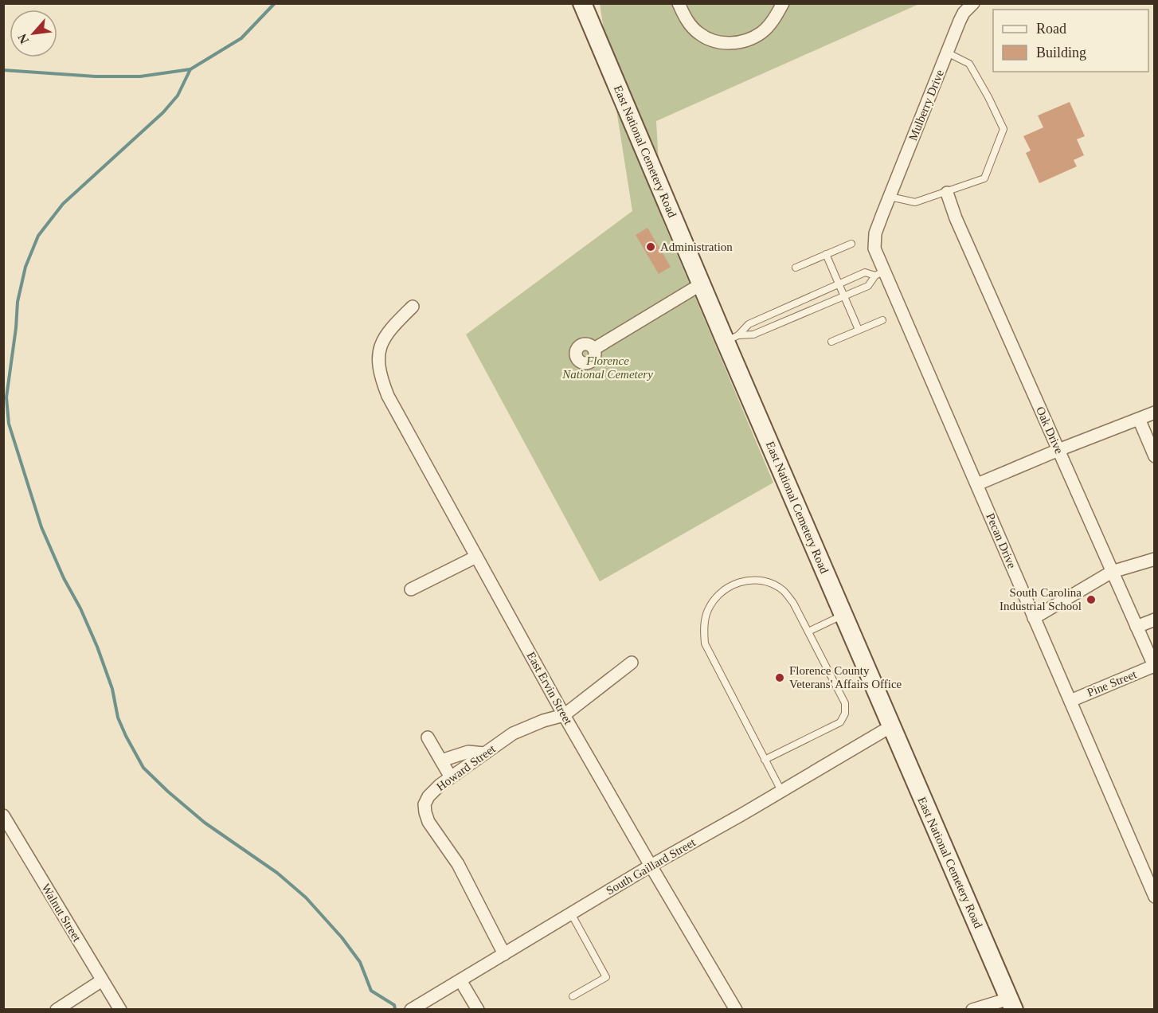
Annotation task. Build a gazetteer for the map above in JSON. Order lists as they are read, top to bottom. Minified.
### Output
{"streets":{"street":["Mulberry Drive","East National Cemetery Road","Oak Drive","Pecan Drive","Pine Street","East Ervin Street","Howard Street","South Gaillard Street","Walnut Street"]},"crossings":[["Mulberry Drive","Pecan Drive"],["East National Cemetery Road","South Gaillard Street"],["Oak Drive","Pine Street"],["Pecan Drive","Pine Street"],["East Ervin Street","Howard Street"],["East Ervin Street","South Gaillard Street"],["Howard Street","South Gaillard Street"]],"parks":["Florence National Cemetery"],"places":["Administration","South Carolina Industrial School","Florence County Veterans' Affairs Office"],"legend":["Road","Building"],"north":"bottom left"}
